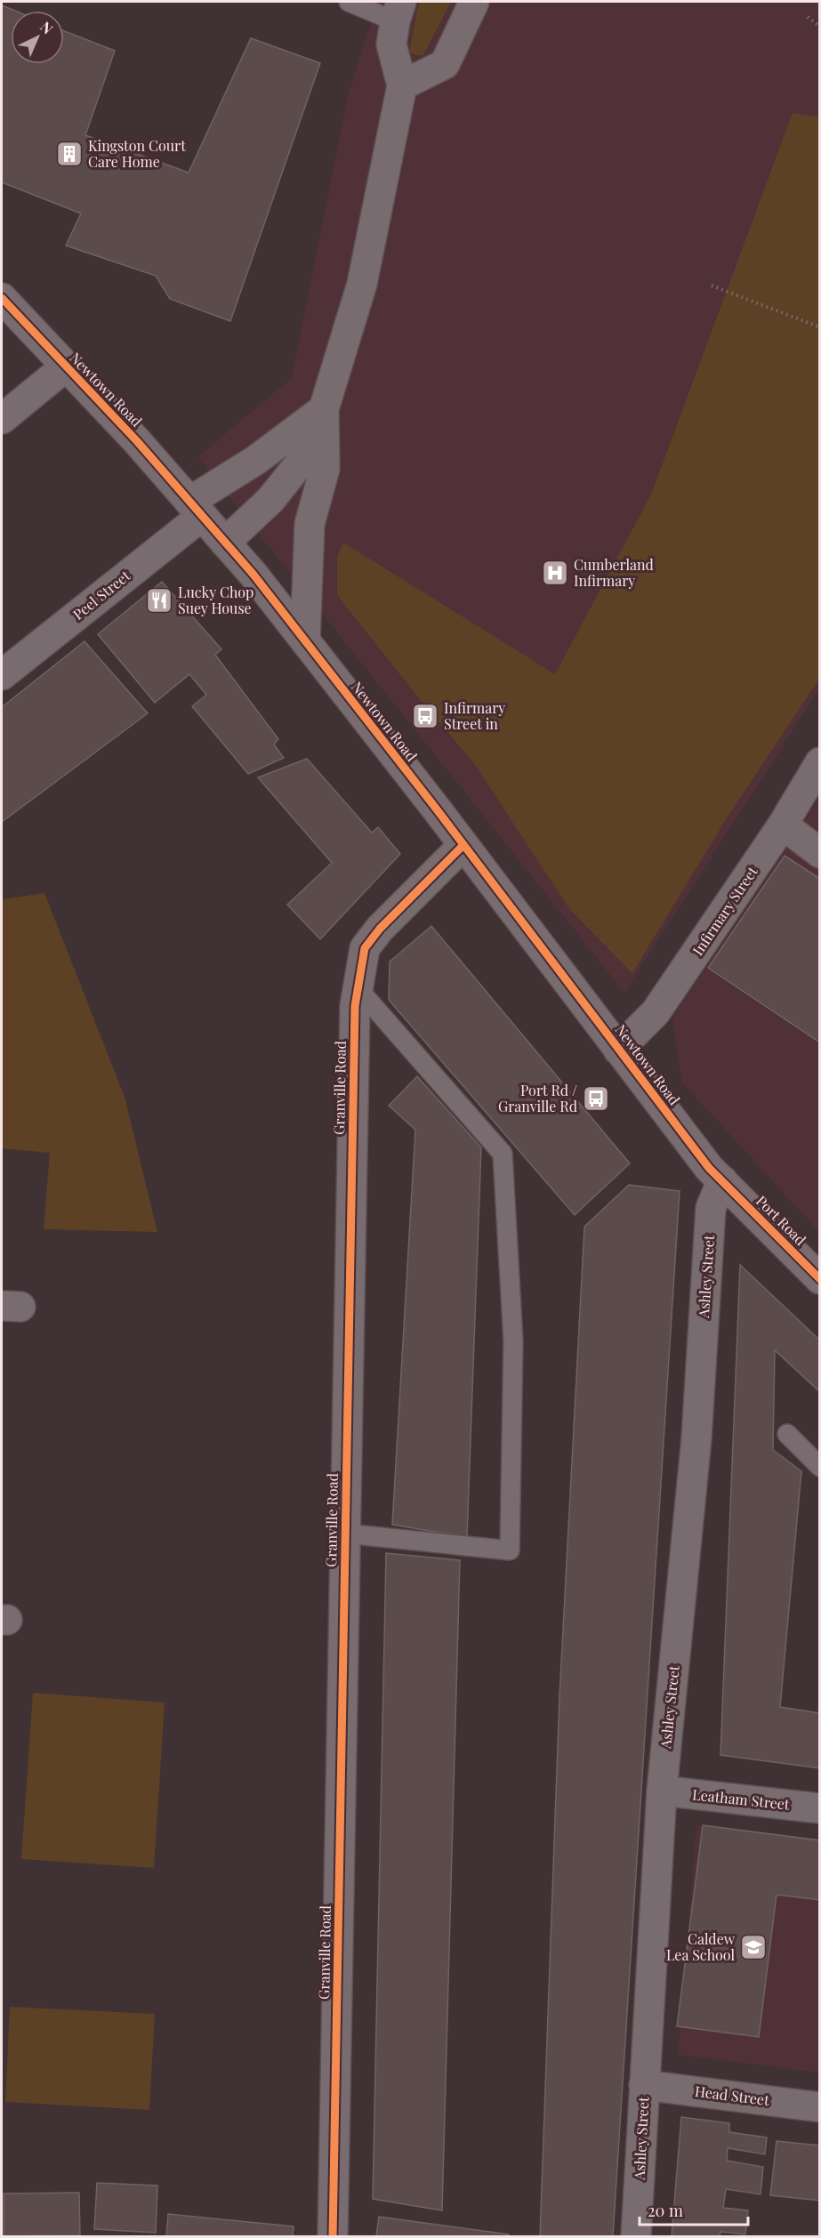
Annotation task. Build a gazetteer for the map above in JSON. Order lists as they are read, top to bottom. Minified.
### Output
{"streets":{"street":["Newtown Road","Peel Street","Infirmary Street","Granville Road","Port Road","Ashley Street","Leatham Street","Head Street"]},"crossings":[["Newtown Road","Peel Street"],["Newtown Road","Infirmary Street"],["Newtown Road","Granville Road"],["Newtown Road","Port Road"],["Newtown Road","Ashley Street"],["Port Road","Ashley Street"],["Ashley Street","Leatham Street"],["Ashley Street","Head Street"]],"places":{"building":["Kingston Court Care Home"],"hospital":["Cumberland Infirmary"],"restaurant":["Lucky Chop Suey House"],"bus stop":["Infirmary Street in","Port Rd / Granville Rd"],"school or university":["Caldew Lea School"]},"scale_bar":"20 m","north":"top right"}
